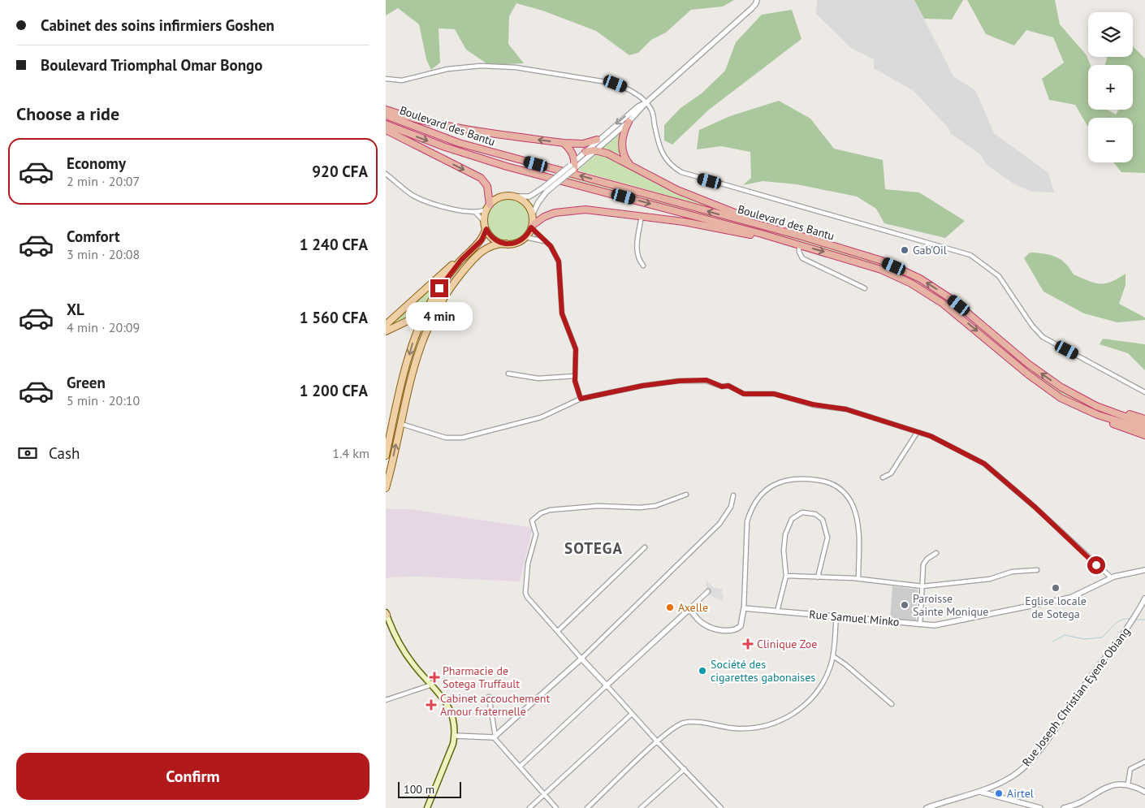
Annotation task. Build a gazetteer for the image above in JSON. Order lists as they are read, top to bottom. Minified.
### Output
{"streets":{"highway":["Boulevard des Bantu"],"street":["Rue Samuel Minko","Rue Joseph Christian Eyene Obiang"]},"districts":["SOTEGA"],"places":{"other":["Gab’Oil","Eglise locale de Sotega","Paroisse Sainte Monique","Axelle","Société des cigarettes gabonaises","Airtel"],"health":["Clinique Zoe","Pharmacie de Sotega Truffault","Cabinet accouchement Amour fraternelle"]},"scale_bar":"100 m","page":{"banner":["Cabinet des soins infirmiers Goshen","Boulevard Triomphal Omar Bongo"],"map_buttons":["+","−"],"heading":"Choose a ride","list":[{"name":"Economy","note":"2 min · 20:07","value":"920 CFA"},{"name":"Comfort","note":"3 min · 20:08","value":"1 240 CFA"},{"name":"XL","note":"4 min · 20:09","value":"1 560 CFA"},{"name":"Green","note":"5 min · 20:10","value":"1 200 CFA"}],"bubble":"4 min","pay":["Cash","1.4 km"],"buttons":"Confirm","scale":"100 m"}}
